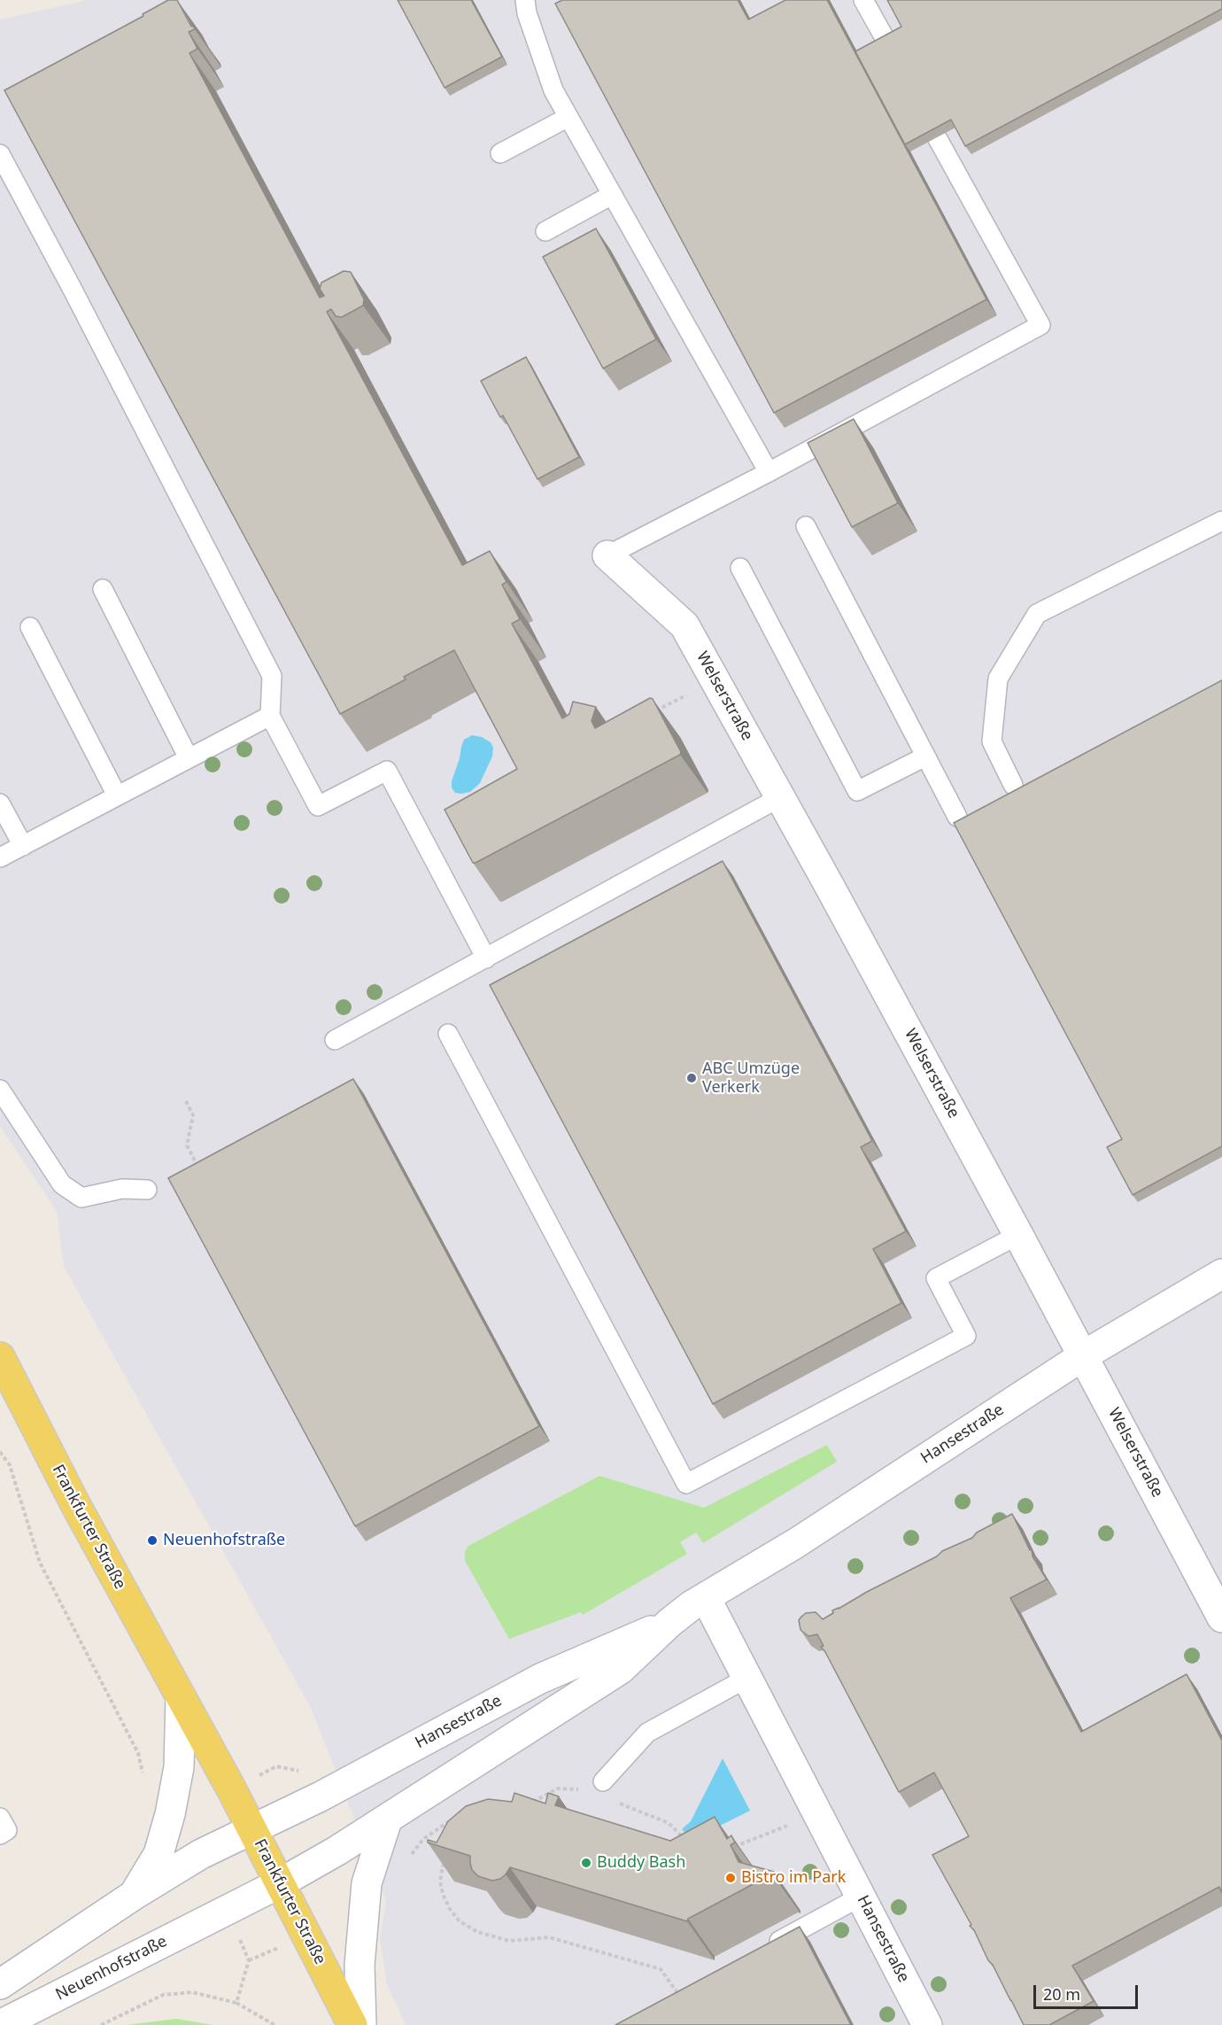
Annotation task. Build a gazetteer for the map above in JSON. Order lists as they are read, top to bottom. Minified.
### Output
{"streets":{"main road":["Frankfurter Straße"],"street":["Welserstraße","Hansestraße","Neuenhofstraße"]},"crossings":[["Welserstraße","Hansestraße"],["Hansestraße","Frankfurter Straße"],["Hansestraße","Neuenhofstraße"],["Frankfurter Straße","Neuenhofstraße"]],"places":["ABC Umzüge Verkerk","Neuenhofstraße","Buddy Bash","Bistro im Park"],"scale_bar":"20 m"}
